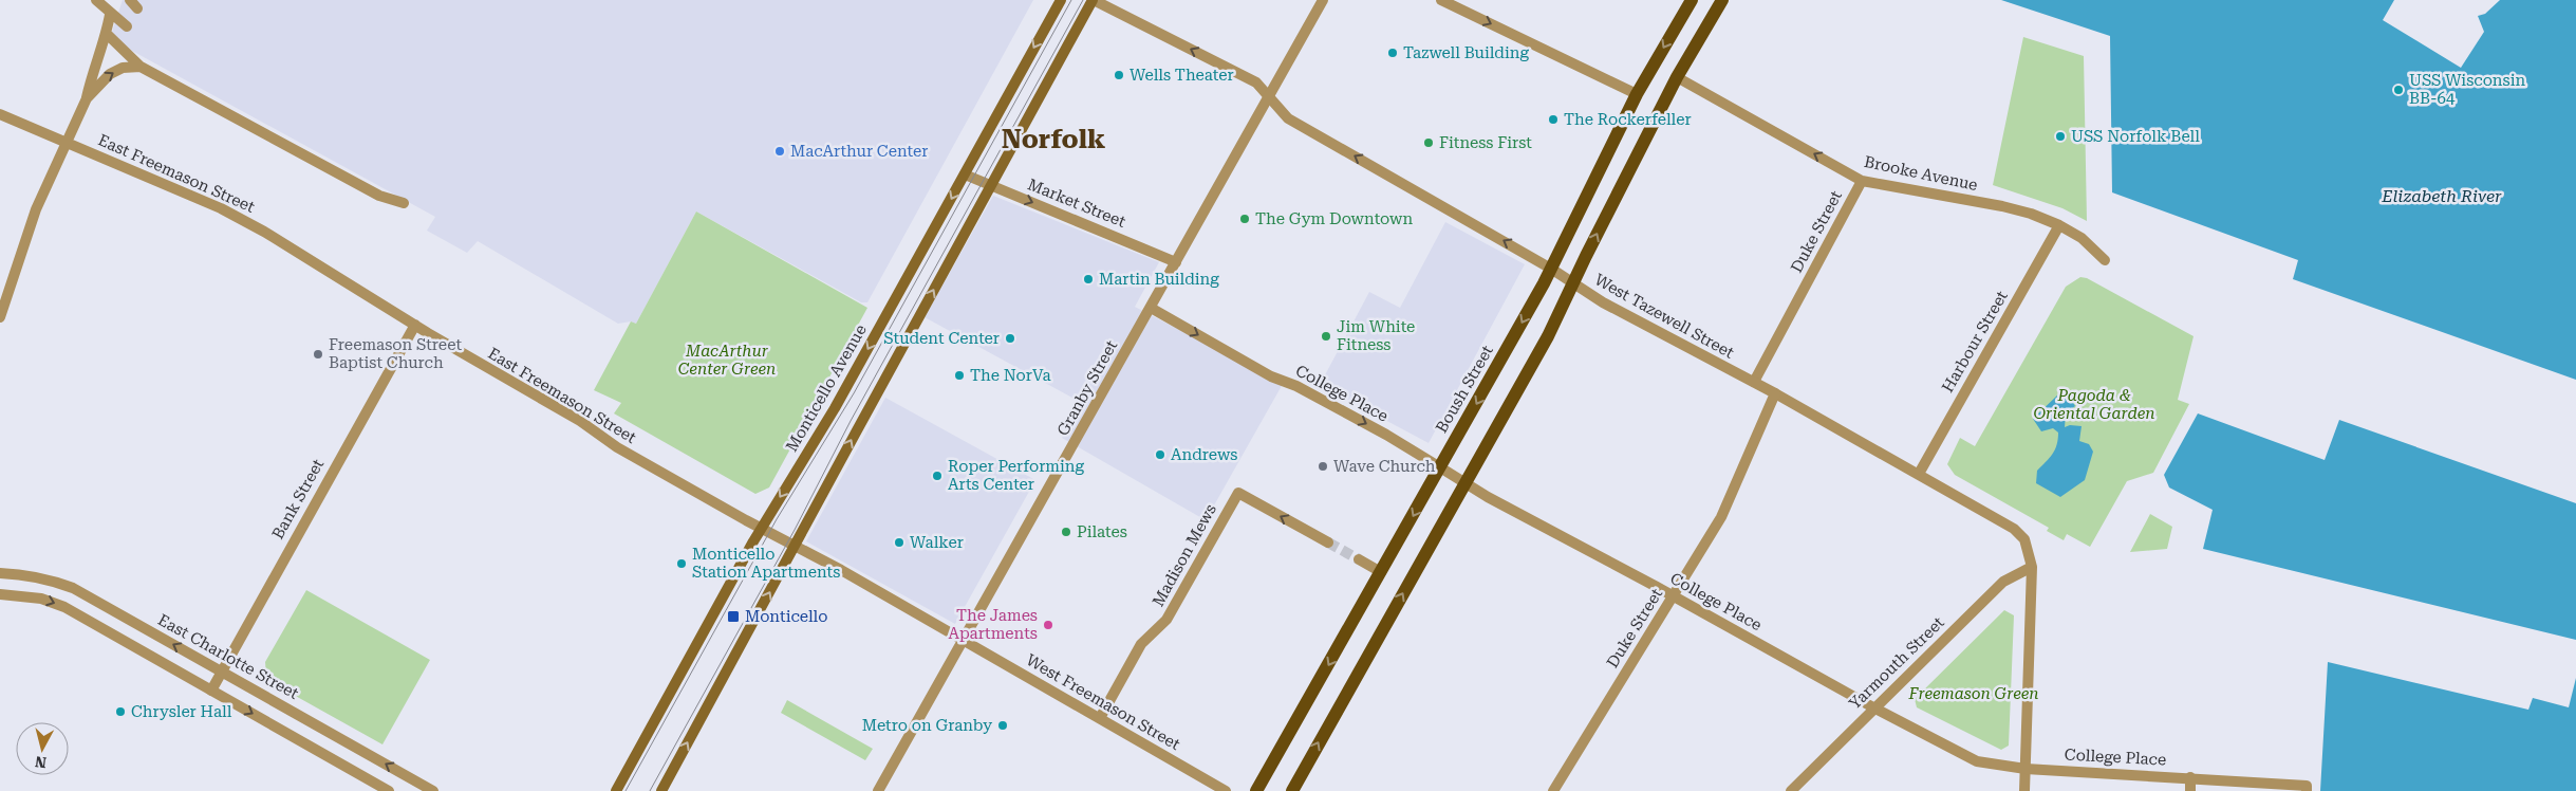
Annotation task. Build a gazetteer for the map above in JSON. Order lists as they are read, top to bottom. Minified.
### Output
{"streets":{"main road":["Monticello Avenue","Boush Street"],"street":["East Freemason Street","Brooke Avenue","Market Street","Duke Street","West Tazewell Street","Harbour Street","Granby Street","College Place","Bank Street","Madison Mews","East Charlotte Street","Yarmouth Street","West Freemason Street"]},"crossings":[["East Freemason Street","Monticello Avenue"],["East Freemason Street","Granby Street"],["East Freemason Street","Bank Street"],["East Freemason Street","West Freemason Street"],["Brooke Avenue","Duke Street"],["Brooke Avenue","Harbour Street"],["Market Street","Monticello Avenue"],["Market Street","Granby Street"],["Duke Street","West Tazewell Street"],["Duke Street","College Place"],["West Tazewell Street","Harbour Street"],["West Tazewell Street","Granby Street"],["West Tazewell Street","Boush Street"],["West Tazewell Street","College Place"],["West Tazewell Street","Yarmouth Street"],["Granby Street","College Place"],["Granby Street","West Freemason Street"],["Boush Street","College Place"],["College Place","Yarmouth Street"],["Bank Street","East Charlotte Street"],["Madison Mews","West Freemason Street"]],"one_way":["Brooke Avenue","Market Street","West Tazewell Street"],"districts":["Norfolk"],"water":["Elizabeth River"],"parks":["MacArthur Center Green","Pagoda & Oriental Garden","Freemason Green"],"places":{"other":["Tazwell Building","Wells Theater","USS Wisconsin BB-64","The Rockerfeller","USS Norfolk Bell","Fitness First","MacArthur Center","The Gym Downtown","Martin Building","Jim White Fitness","Student Center","Freemason Street Baptist Church","The NorVa","Andrews","Wave Church","Roper Performing Arts Center","Pilates","Walker","Monticello Station Apartments","The James Apartments","Chrysler Hall","Metro on Granby"],"transit":["Monticello"]},"north":"bottom"}
